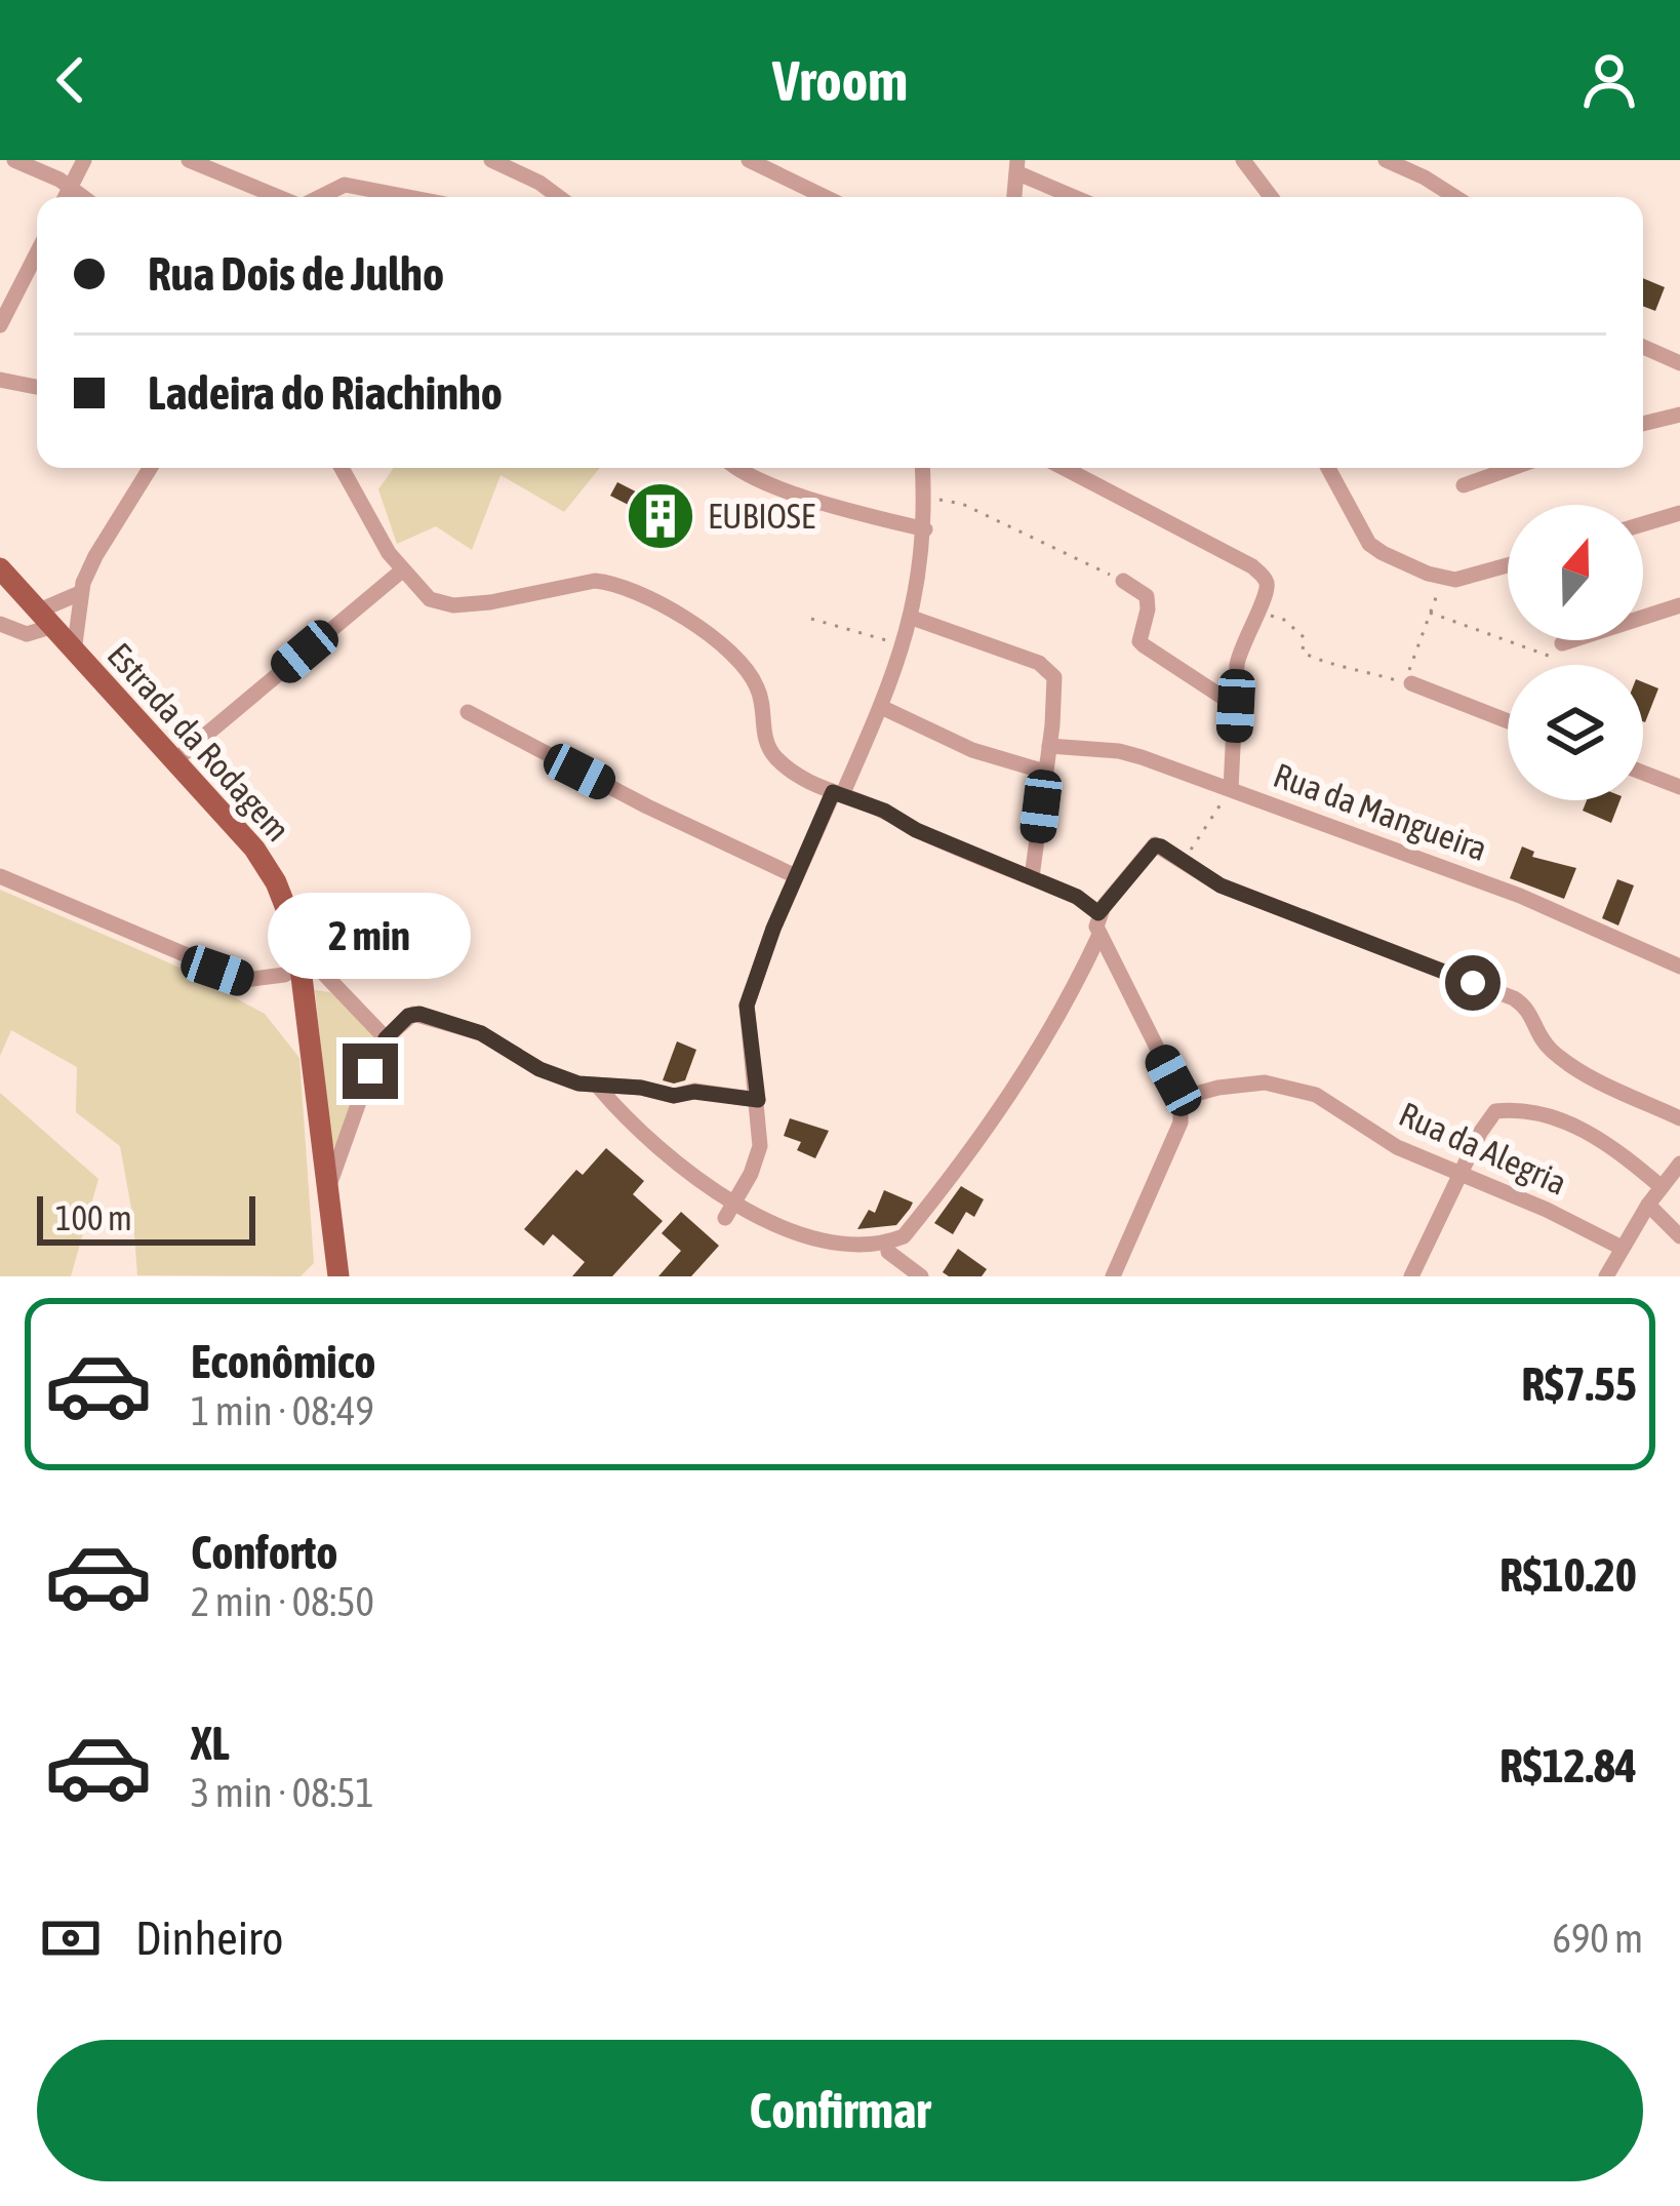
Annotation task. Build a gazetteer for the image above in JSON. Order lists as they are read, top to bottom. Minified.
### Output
{"streets":{"main road":["Estrada da Rodagem"],"street":["Rua da Mangueira","Rua da Alegria"]},"places":{"building":["EUBIOSE"]},"scale_bar":"100 m","north":"top","page":{"header":"Vroom","banner":["Rua Dois de Julho","Ladeira do Riachinho"],"bubble":"2 min","scale":"100 m","list":[{"name":"Econômico","note":"1 min · 08:49","value":"R$7.55"},{"name":"Conforto","note":"2 min · 08:50","value":"R$10.20"},{"name":"XL","note":"3 min · 08:51","value":"R$12.84"}],"pay":["Dinheiro","690 m"],"buttons":"Confirmar"}}
